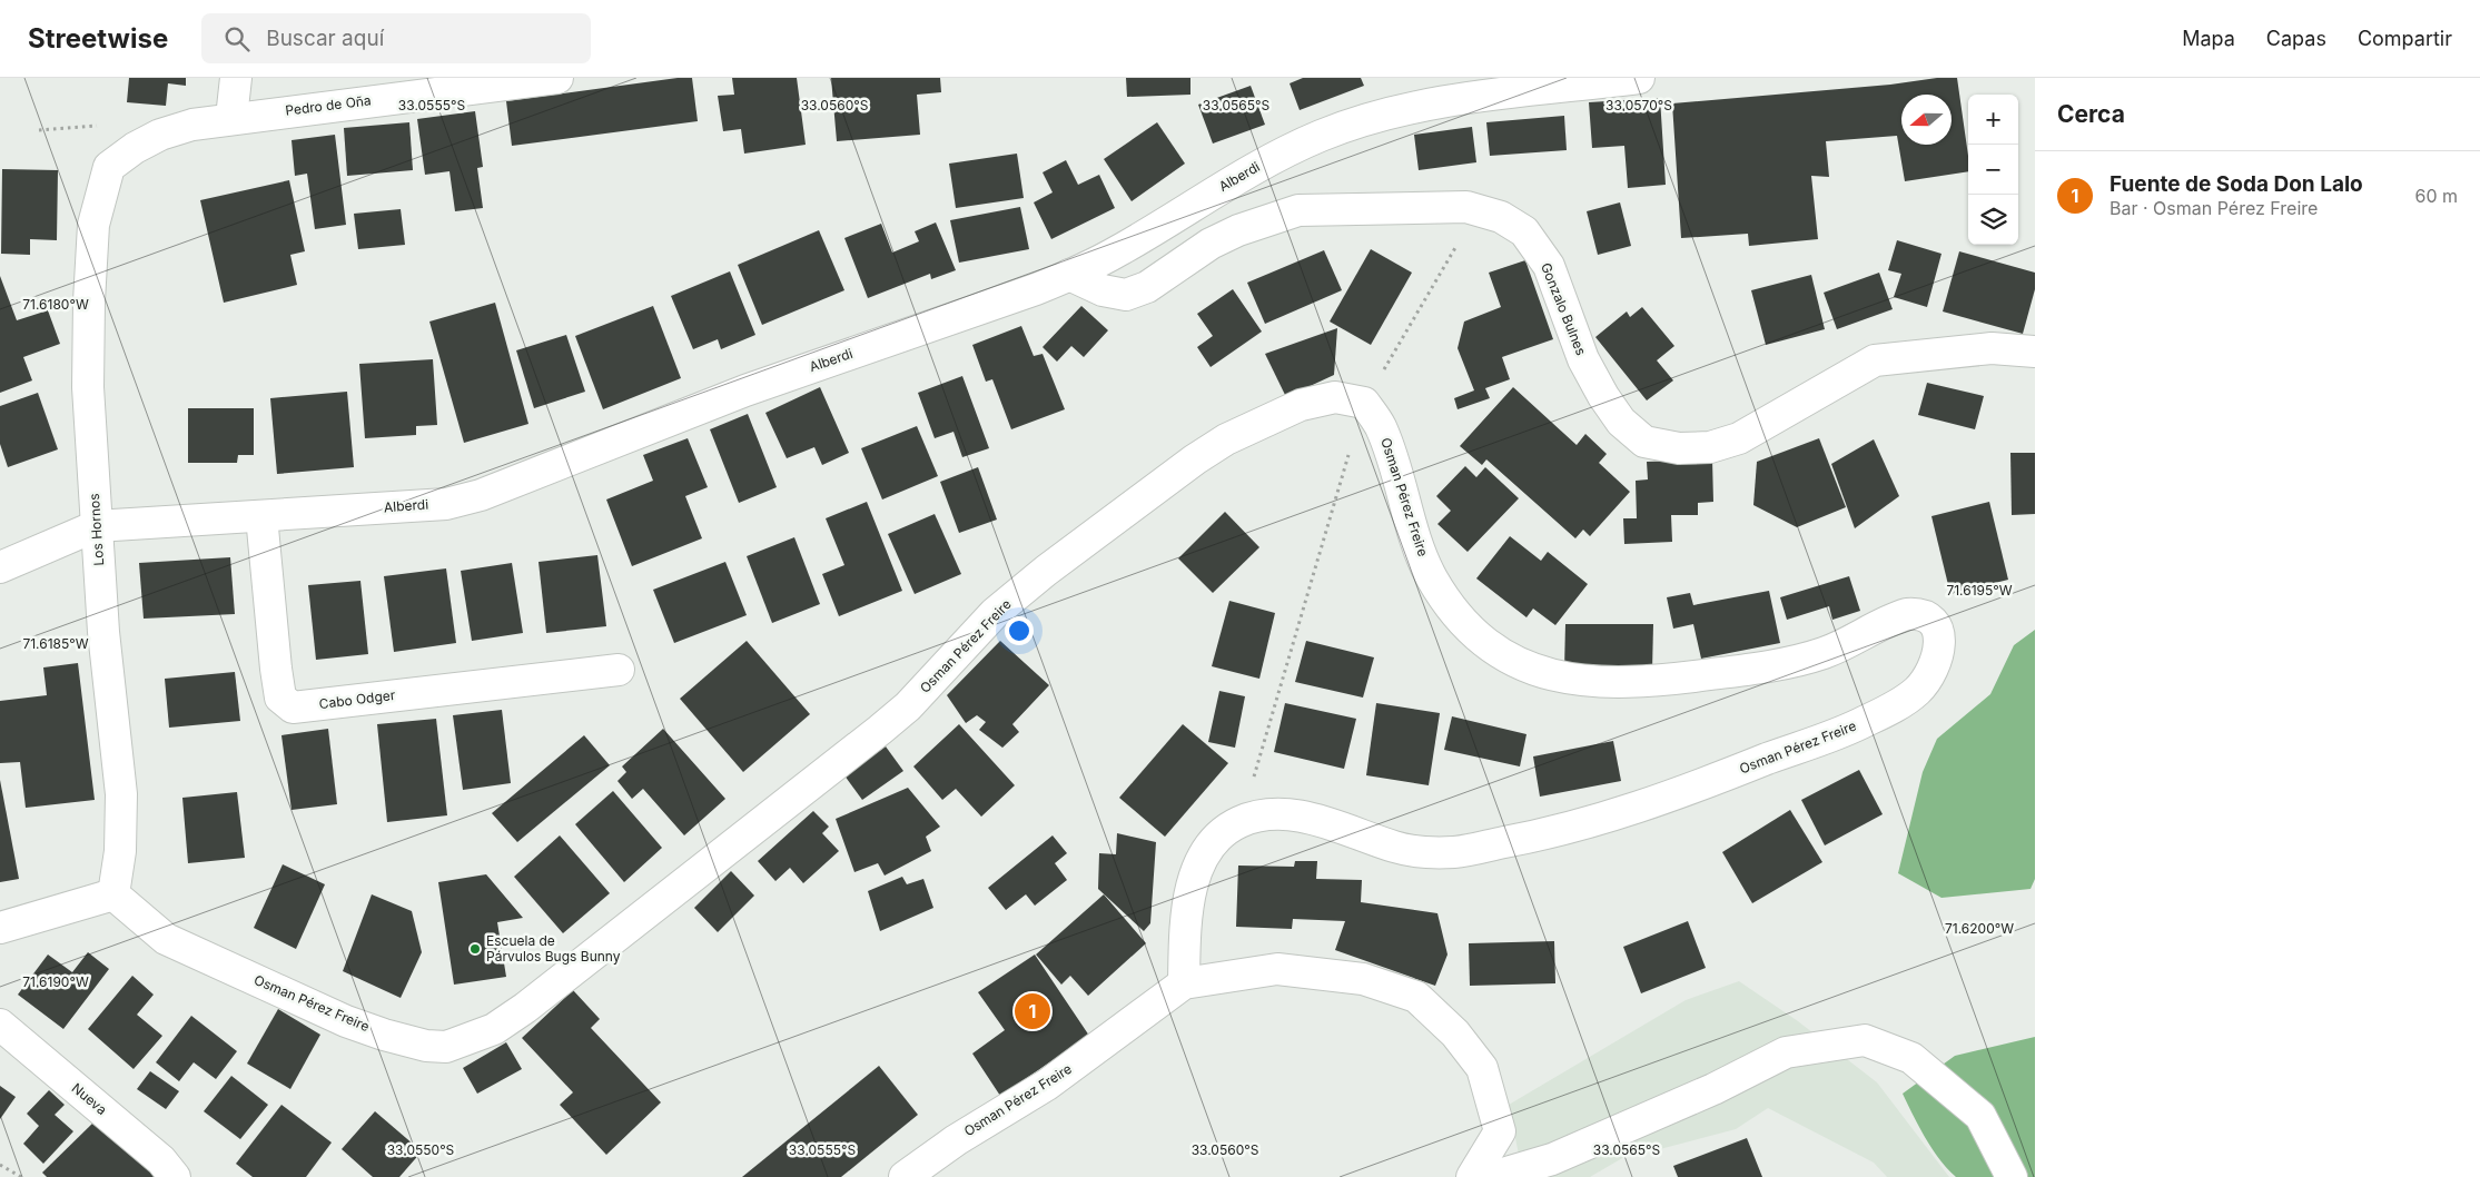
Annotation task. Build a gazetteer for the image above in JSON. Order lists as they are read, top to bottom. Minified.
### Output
{"streets":{"street":["Pedro de Oña","Alberdi","Gonzalo Bulnes","Osman Pérez Freire","Los Hornos","Cabo Odger","Nueva"]},"crossings":[["Pedro de Oña","Los Hornos"],["Alberdi","Gonzalo Bulnes"],["Alberdi","Los Hornos"],["Alberdi","Cabo Odger"],["Osman Pérez Freire","Los Hornos"]],"places":["Escuela de Párvulos Bugs Bunny"],"north":"left","page":{"header":"Streetwise","search":"Buscar aquí","nav":["Mapa","Capas","Compartir"],"heading":"Cerca","map_buttons":["+","−"],"list":[{"mark":"1","name":"Fuente de Soda Don Lalo","note":"Bar · Osman Pérez Freire","value":"60 m"}],"pins":"1"},"coordinates":["33.0555°S","33.0560°S","33.0565°S","33.0570°S","71.6180°W","71.6195°W","71.6185°W","71.6200°W","71.6190°W","33.0550°S"]}
